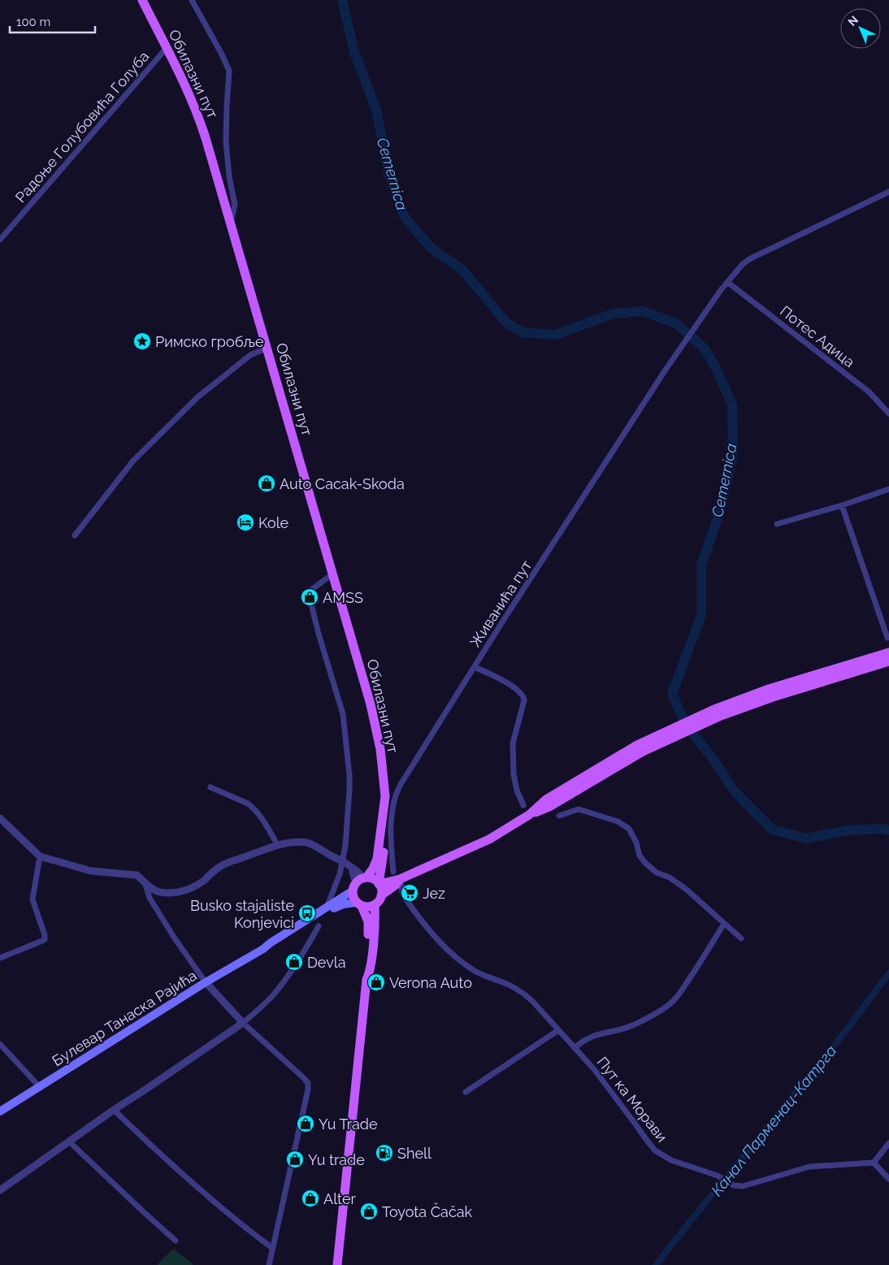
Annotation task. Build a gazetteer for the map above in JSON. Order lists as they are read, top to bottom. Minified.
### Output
{"streets":{"main road":["Обилазни пут","Булевар Танаска Рајића"],"street":["Радоње Голубовића Голуба","Потес Адица","Живанића пут","Пут ка Морави"]},"crossings":[["Обилазни пут","Радоње Голубовића Голуба"],["Обилазни пут","Живанића пут"],["Потес Адица","Живанића пут"],["Живанића пут","Пут ка Морави"]],"water":["Cemernica","Канал Парменац-Катрга"],"places":{"place":["Римско гробље"],"shop":["Auto Cacak-Skoda","AMSS","Devla","Verona Auto","Yu Trade","Yu trade","Alter","Toyota Čačak"],"hotel":["Kole"],"supermarket":["Jez"],"bus stop":["Busko stajaliste Konjevici"],"fuel station":["Shell"]},"scale_bar":"100 m","north":"top left"}
